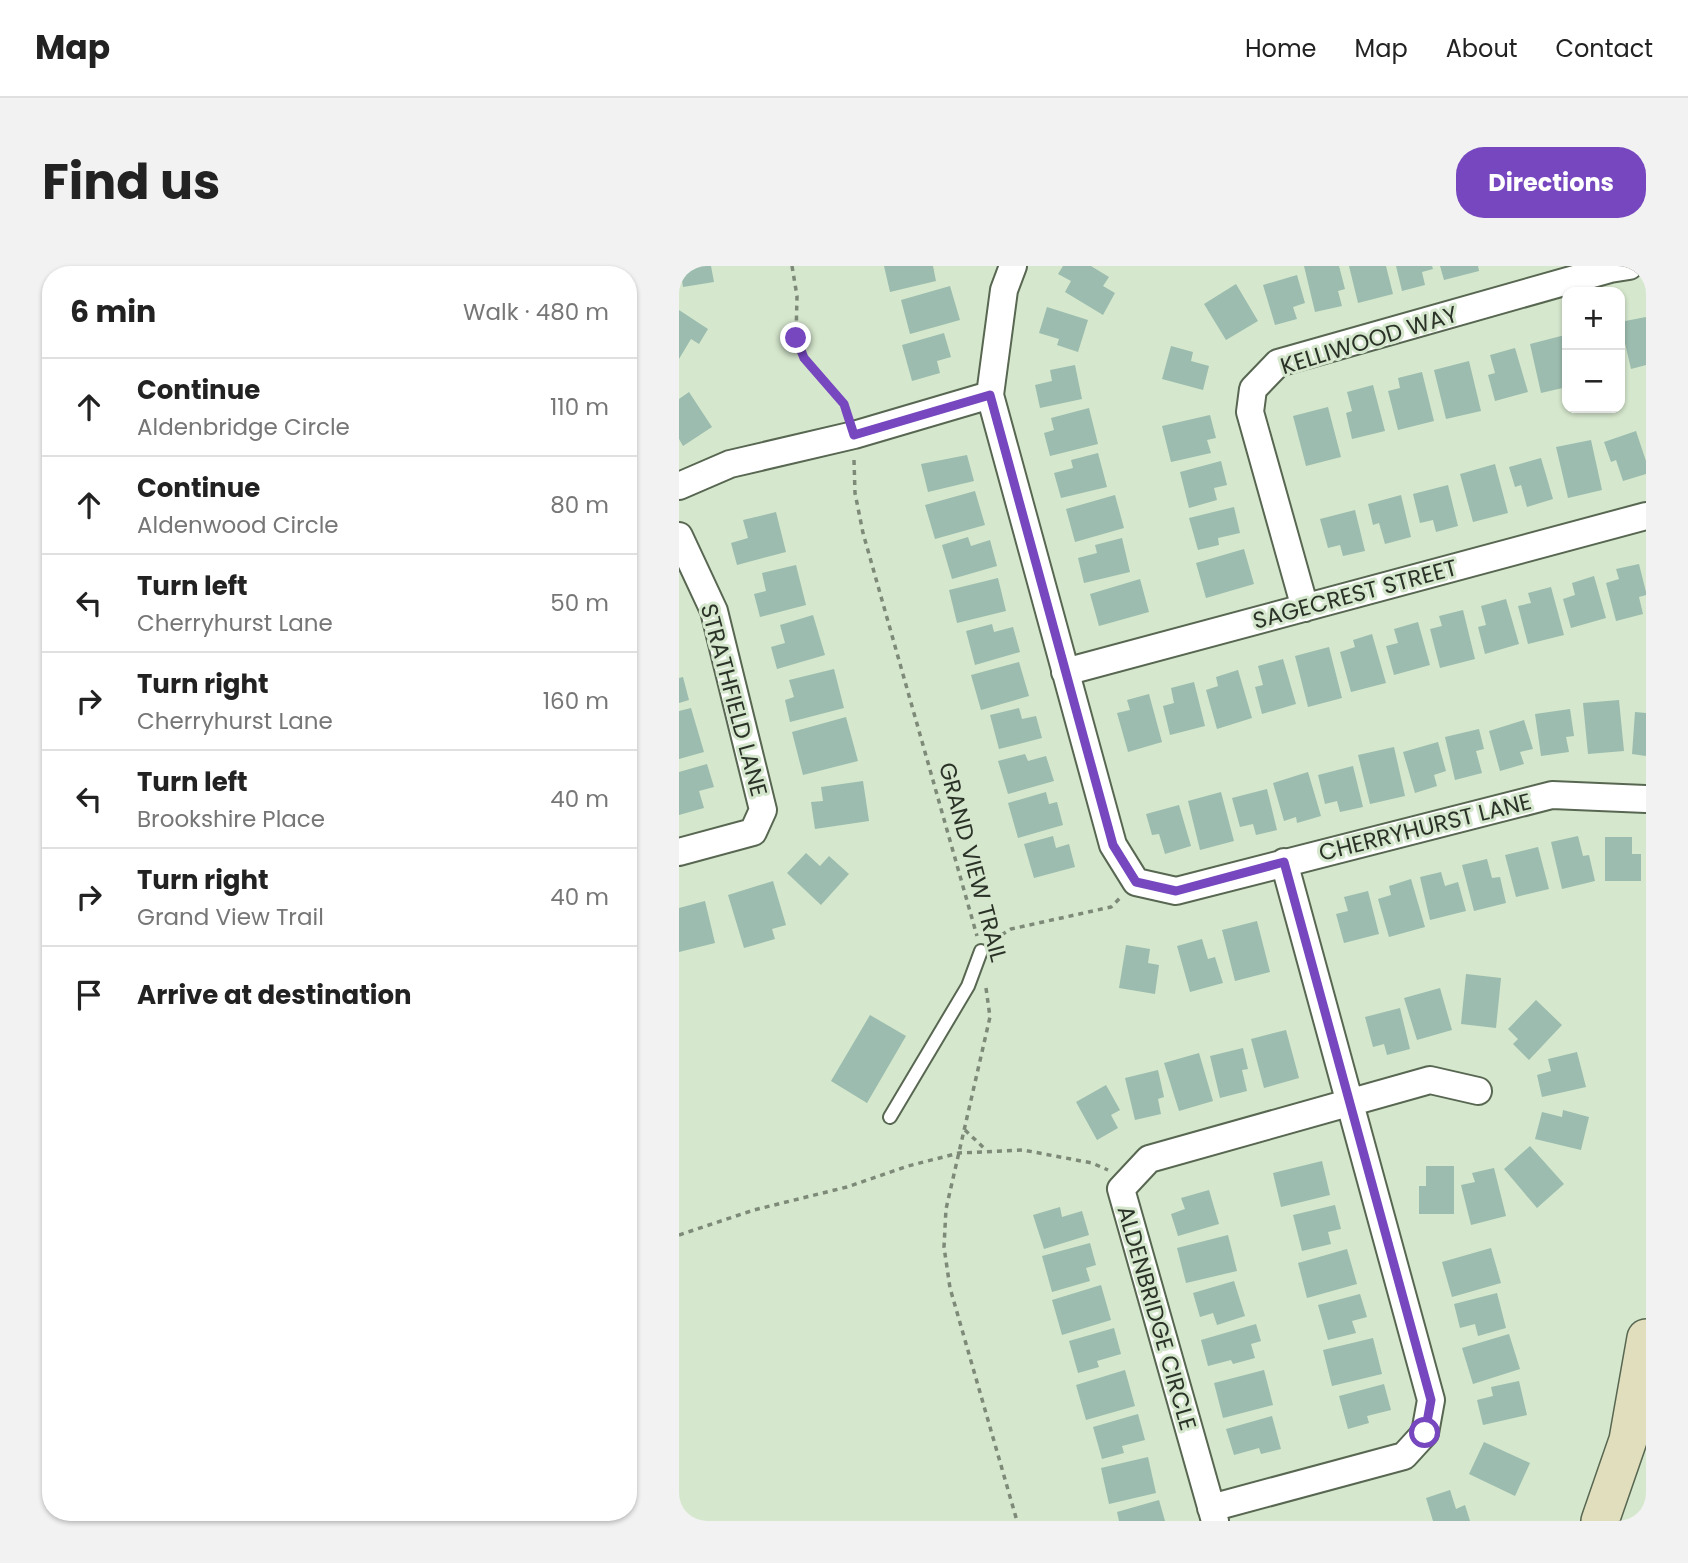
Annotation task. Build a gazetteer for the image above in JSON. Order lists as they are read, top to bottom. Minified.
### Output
{"streets":{"street":["KELLIWOOD WAY","SAGECREST STREET","STRATHFIELD LANE","CHERRYHURST LANE","ALDENBRIDGE CIRCLE"],"path":["GRAND VIEW TRAIL"]},"crossings":[["KELLIWOOD WAY","SAGECREST STREET"]],"page":{"header":"Map","nav":["Home","Map","About","Contact"],"title":"Find us","buttons":"Directions","heading":["6 min","Walk · 480 m"],"map_buttons":["+","−"],"list":[["Continue","Aldenbridge Circle","110 m"],["Continue","Aldenwood Circle","80 m"],["Turn left","Cherryhurst Lane","50 m"],["Turn right","Cherryhurst Lane","160 m"],["Turn left","Brookshire Place","40 m"],["Turn right","Grand View Trail","40 m"],"Arrive at destination"]}}
